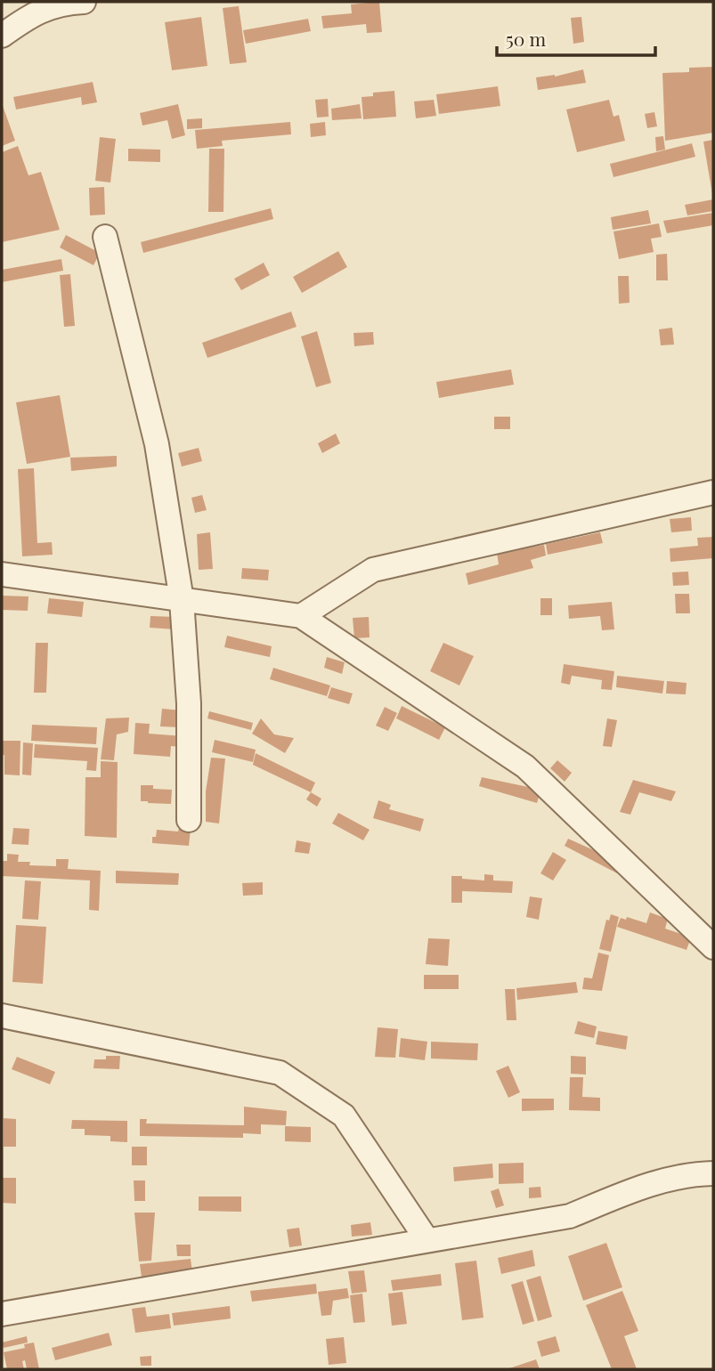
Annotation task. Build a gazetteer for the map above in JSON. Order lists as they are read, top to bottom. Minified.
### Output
{"scale_bar":"50 m"}
